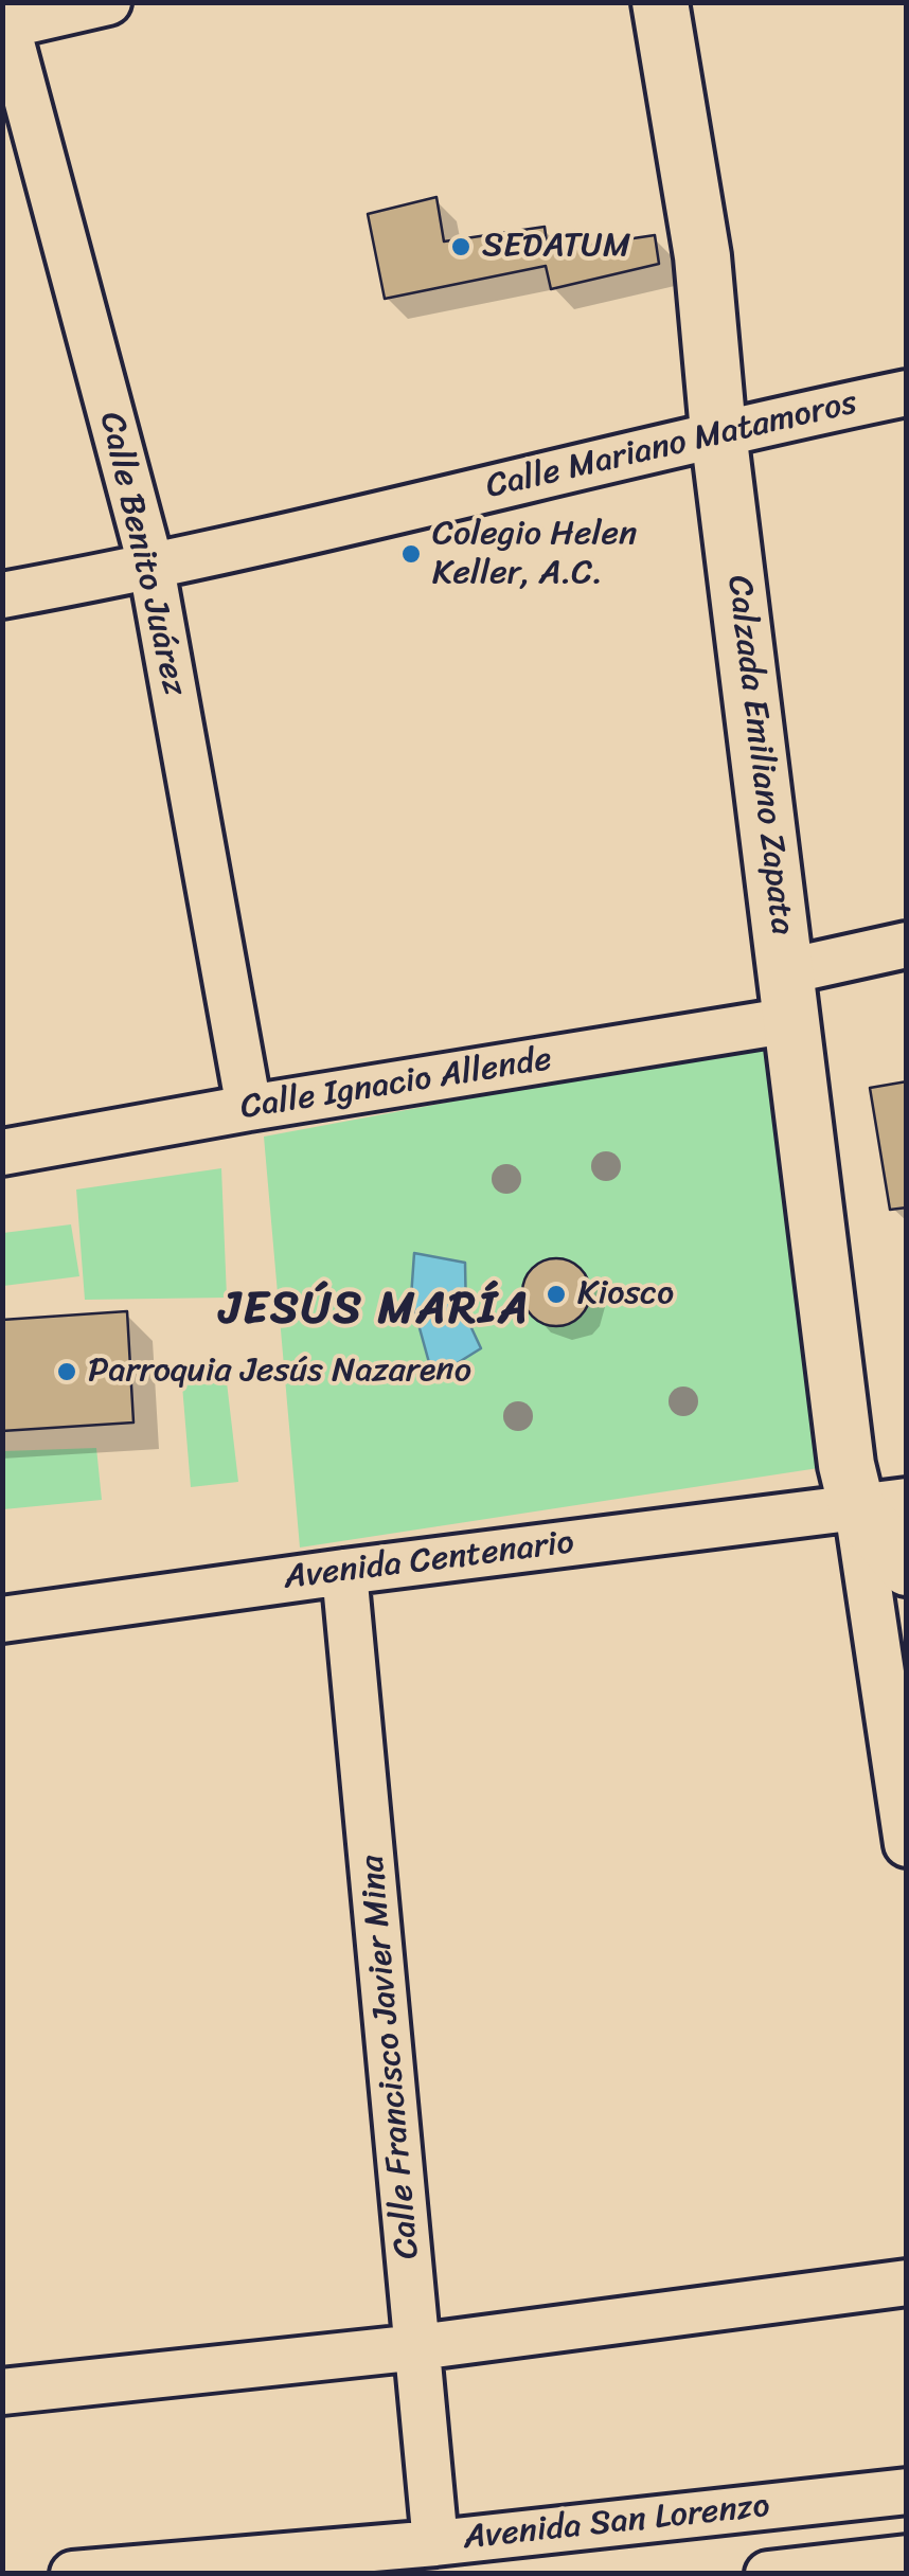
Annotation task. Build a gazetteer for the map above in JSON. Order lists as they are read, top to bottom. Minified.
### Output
{"streets":{"main road":["Calzada Emiliano Zapata"],"street":["Calle Mariano Matamoros","Calle Benito Juárez","Calle Ignacio Allende","Avenida Centenario","Calle Francisco Javier Mina","Avenida San Lorenzo"]},"crossings":[["Calle Mariano Matamoros","Calle Benito Juárez"],["Calle Mariano Matamoros","Calzada Emiliano Zapata"],["Calle Benito Juárez","Calle Ignacio Allende"],["Calzada Emiliano Zapata","Calle Ignacio Allende"],["Calzada Emiliano Zapata","Avenida Centenario"],["Avenida Centenario","Calle Francisco Javier Mina"],["Calle Francisco Javier Mina","Avenida San Lorenzo"]],"districts":["JESÚS MARÍA"],"places":["SEDATUM","Colegio Helen Keller, A.C.","Kiosco","Parroquia Jesús Nazareno"]}
